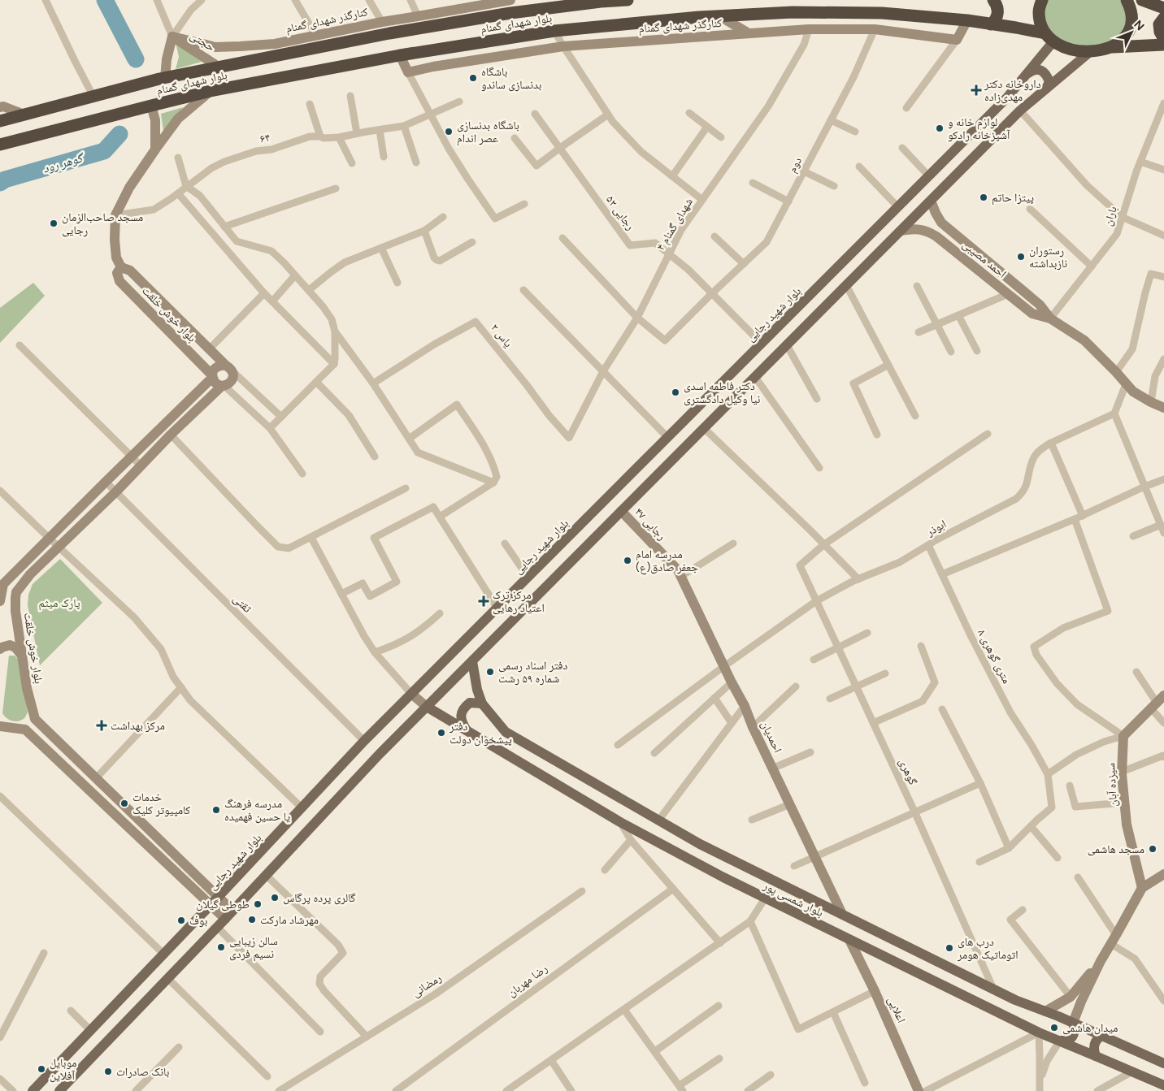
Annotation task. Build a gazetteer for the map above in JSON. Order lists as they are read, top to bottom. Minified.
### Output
{"streets":{"highway":["بلوار شهدای گمنام"],"main road":["بلوار شهید رجایی","بلوار شمسی پور"],"street":["کنارگذر شهدای گمنام","حجتی","۶۴","دوم","رجایی ۵۲","باران","شهدای گمنام ۴","احمد مصیبی","بلوار خوش خلقت","یاس ۲","رجایی ۴۷","ابوذر","ثقتی","۸ متری گوهری","احمدیان","گوهری","سیزده آبان","رضا مهربان","رمضانی","اعلایی"]},"crossings":[["کنارگذر شهدای گمنام","حجتی"],["کنارگذر شهدای گمنام","دوم"],["کنارگذر شهدای گمنام","شهدای گمنام ۴"],["بلوار شهدای گمنام","حجتی"],["بلوار شهدای گمنام","بلوار خوش خلقت"],["بلوار شهدای گمنام","بلوار شهید رجایی"],["۶۴","بلوار خوش خلقت"],["دوم","رجایی ۵۲"],["دوم","شهدای گمنام ۴"],["رجایی ۵۲","شهدای گمنام ۴"],["رجایی ۵۲","بلوار شهید رجایی"],["باران","احمد مصیبی"],["شهدای گمنام ۴","یاس ۲"],["بلوار خوش خلقت","بلوار شهید رجایی"],["بلوار خوش خلقت","ثقتی"],["بلوار شهید رجایی","ثقتی"],["رجایی ۴۷","احمدیان"],["ابوذر","۸ متری گوهری"],["ابوذر","احمدیان"],["ابوذر","گوهری"],["احمدیان","بلوار شمسی پور"],["گوهری","بلوار شمسی پور"],["بلوار شمسی پور","اعلایی"]],"water":["گوهر رود"],"parks":["پارک میثم"],"places":{"other":["باشگاه بدنسازی ساندو","لوازم خانه و آشپزخانه رادکو","باشگاه بدنسازی عصر اندام","پیتزا حاتم","مسجد صاحب‌الزمان رجایی","رستوران نازبداشته","دکتر فاطمه اسدی نیا وکیل دادگستری","مدرسه امام جعفر صادق(ع)","دفتر اسناد رسمی شماره ۵۹ رشت","دفتر پیشخوان دولت","خدمات کامپیوتر کلیک","مدرسه فرهنگ یا حسین فهمیده","مسجد هاشمی","گالری پرده پرگاس","طوطی گیلان","مهرشاد مارکت","بوف","سالن زیبایی نسیم فردی","درب های اتوماتیک هومر","میدان هاشمی","موبایل آفلاین","بانک صادرات"],"health":["داروخانه دکتر مهدی‌زاده","مرکز ترک اعتیاد رهایی","مرکز بهداشت"]},"north":"top right"}
